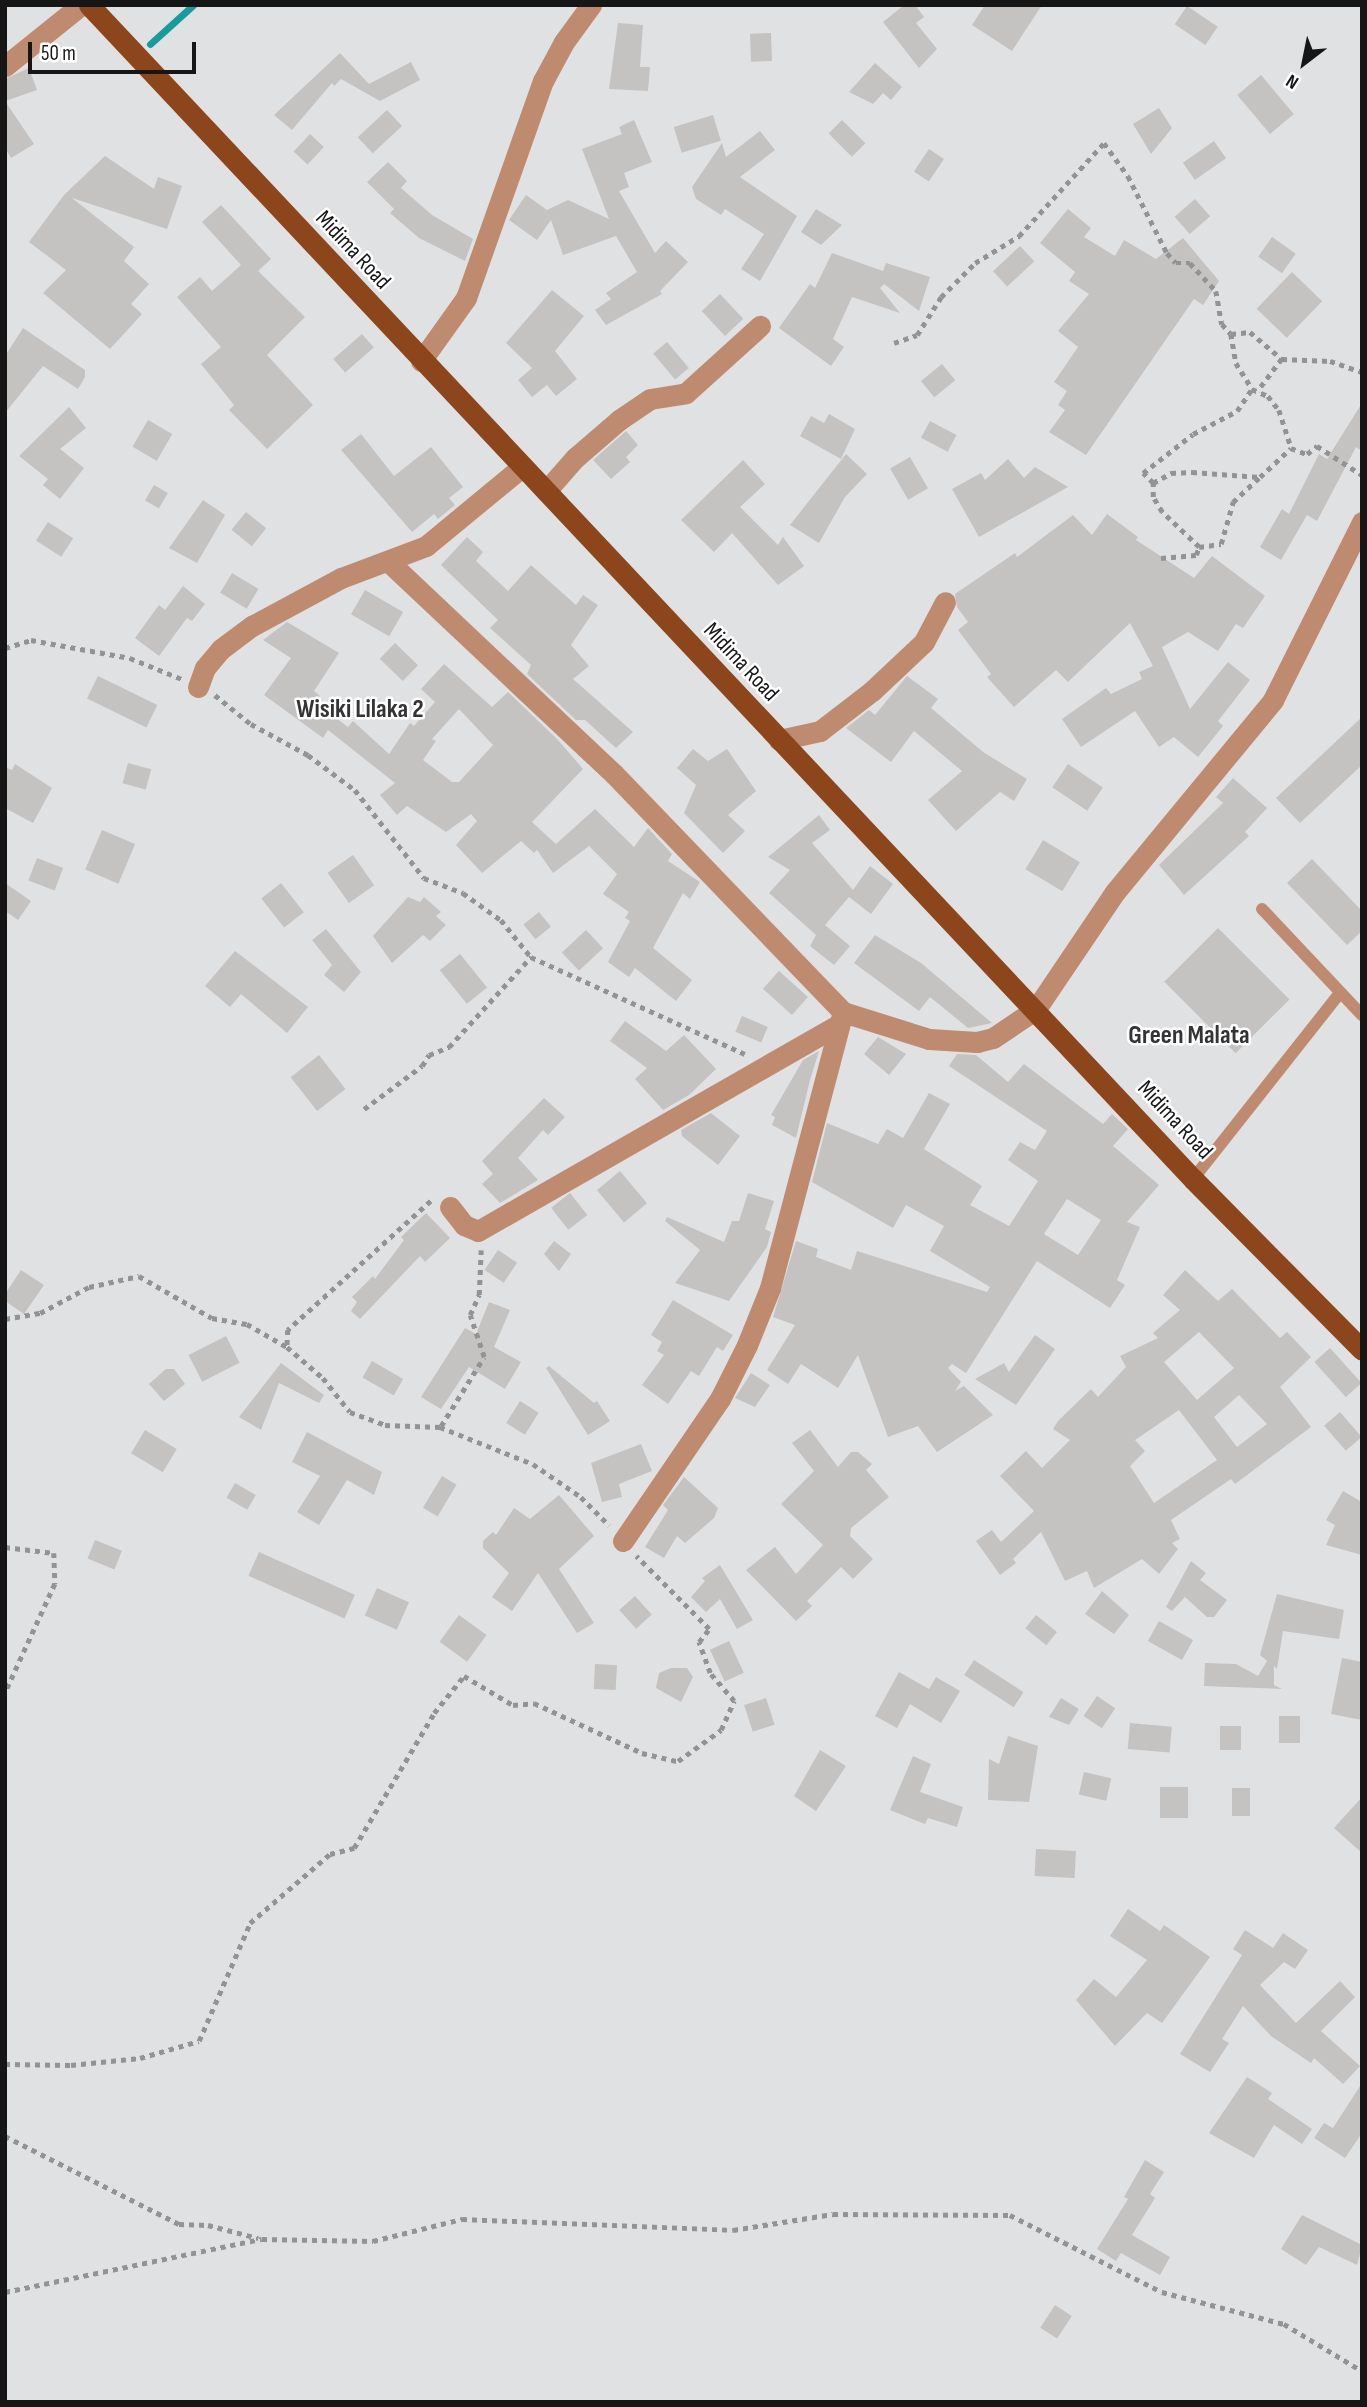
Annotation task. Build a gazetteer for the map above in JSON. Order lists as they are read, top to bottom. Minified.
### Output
{"streets":{"main road":["Midima Road"]},"districts":["Wisiki Lilaka 2","Green Malata"],"scale_bar":"50 m","north":"bottom left"}
